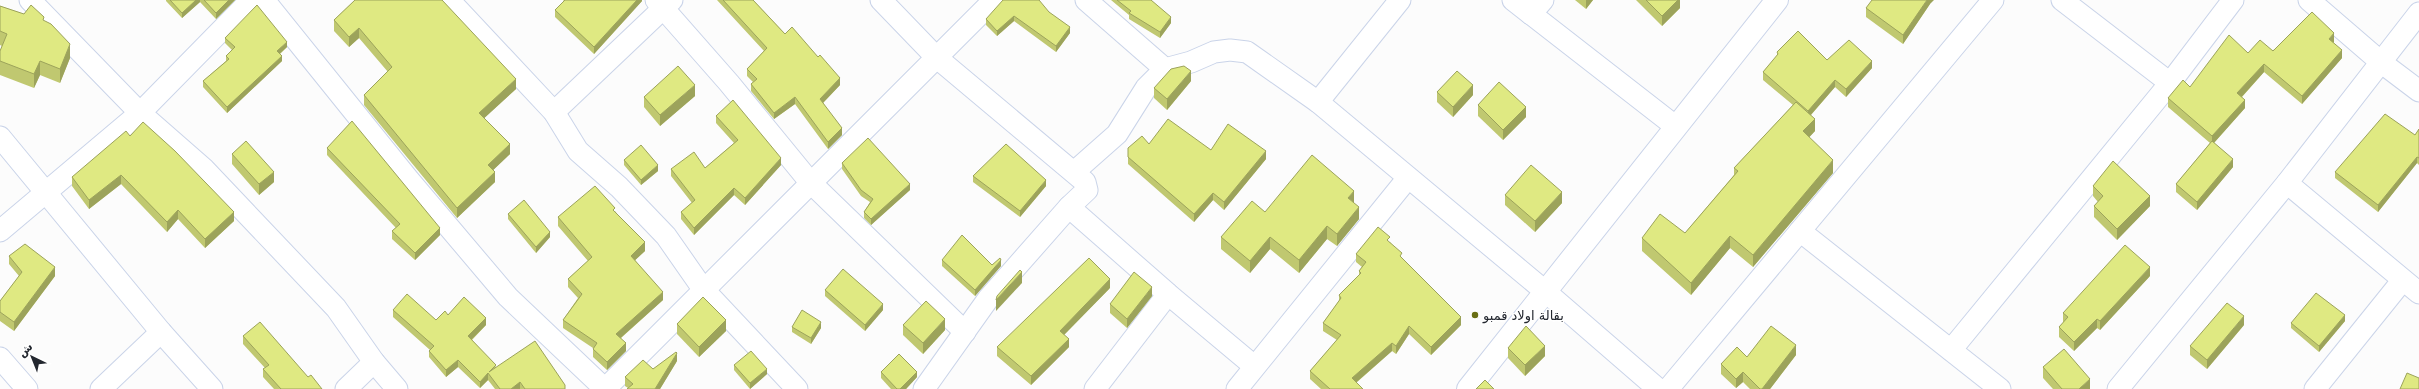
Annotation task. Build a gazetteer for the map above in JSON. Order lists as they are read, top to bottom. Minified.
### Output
{"places":["بقالة اولاد قمبو"],"north":"top left"}
